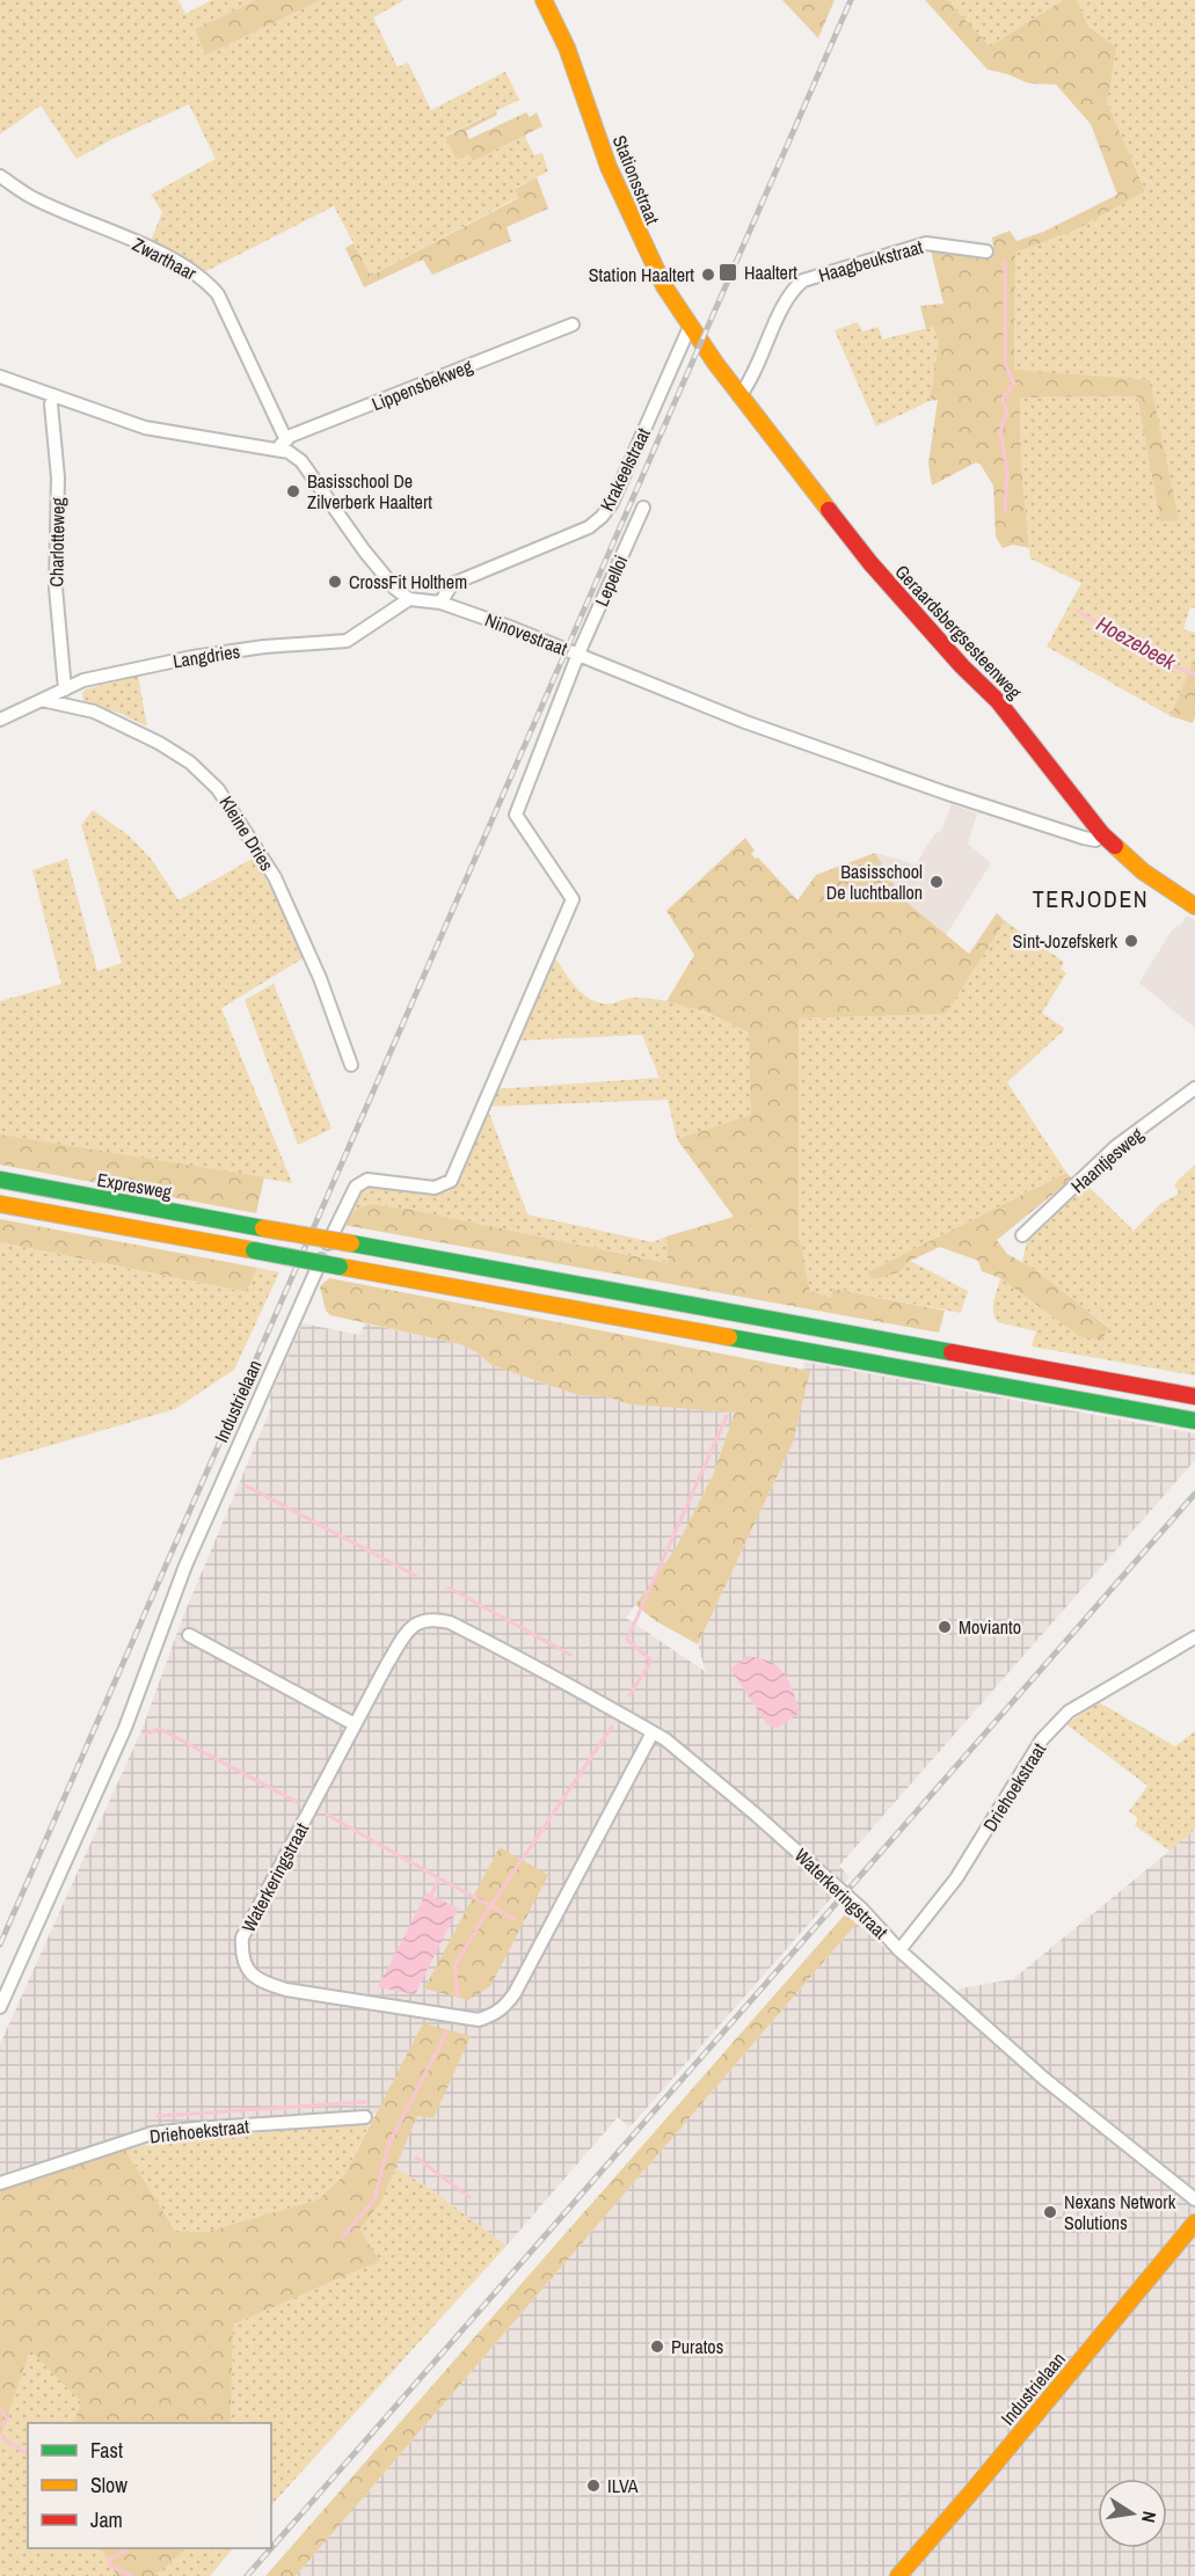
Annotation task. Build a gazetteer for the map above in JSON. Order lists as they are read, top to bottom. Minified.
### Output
{"streets":{"main road":["Stationsstraat","Geraardsbergsesteenweg","Expresweg","Industrielaan"],"street":["Zwarthaar","Haagbeukstraat","Lippensbekweg","Krakeelstraat","Charlotteweg","Lepelloi","Ninovestraat","Langdries","Kleine Dries","Haantjesweg","Driehoekstraat","Waterkeringstraat"]},"crossings":[["Stationsstraat","Krakeelstraat"],["Stationsstraat","Geraardsbergsesteenweg"],["Zwarthaar","Lippensbekweg"],["Haagbeukstraat","Geraardsbergsesteenweg"],["Krakeelstraat","Ninovestraat"],["Charlotteweg","Langdries"],["Lepelloi","Ninovestraat"],["Lepelloi","Industrielaan"],["Geraardsbergsesteenweg","Ninovestraat"],["Ninovestraat","Langdries"],["Langdries","Kleine Dries"],["Driehoekstraat","Waterkeringstraat"]],"districts":["TERJODEN"],"water":["Hoezebeek"],"places":{"transit":["Haaltert"],"other":["Station Haaltert","Basisschool De Zilverberk Haaltert","CrossFit Holthem","Basisschool De luchtballon","Sint-Jozefskerk","Movianto","Nexans Network Solutions","Puratos","ILVA"]},"legend":["Fast","Slow","Jam"],"north":"right"}
